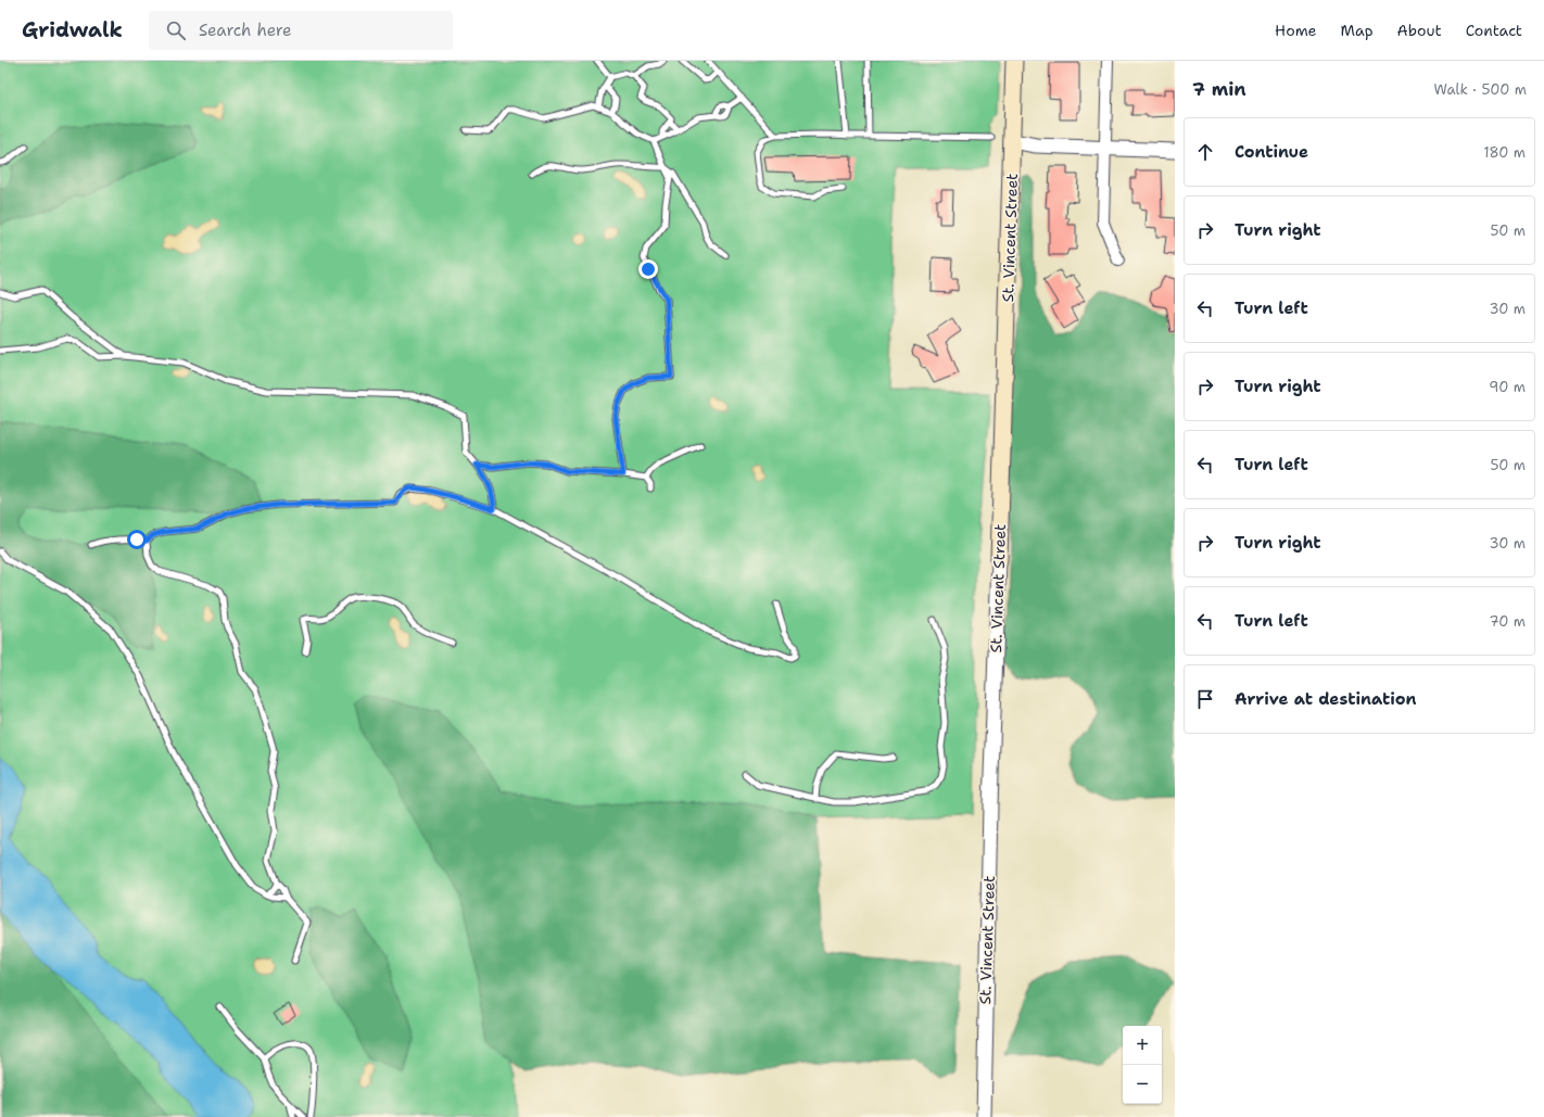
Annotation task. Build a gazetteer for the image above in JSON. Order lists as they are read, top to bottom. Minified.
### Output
{"streets":{"main road":["St. Vincent Street"]},"page":{"header":"Gridwalk","search":"Search here","nav":["Home","Map","About","Contact"],"heading":["7 min","Walk · 500 m"],"list":[["Continue","180 m"],["Turn right","50 m"],["Turn left","30 m"],["Turn right","90 m"],["Turn left","50 m"],["Turn right","30 m"],["Turn left","70 m"],"Arrive at destination"],"map_buttons":["+","−"]}}
